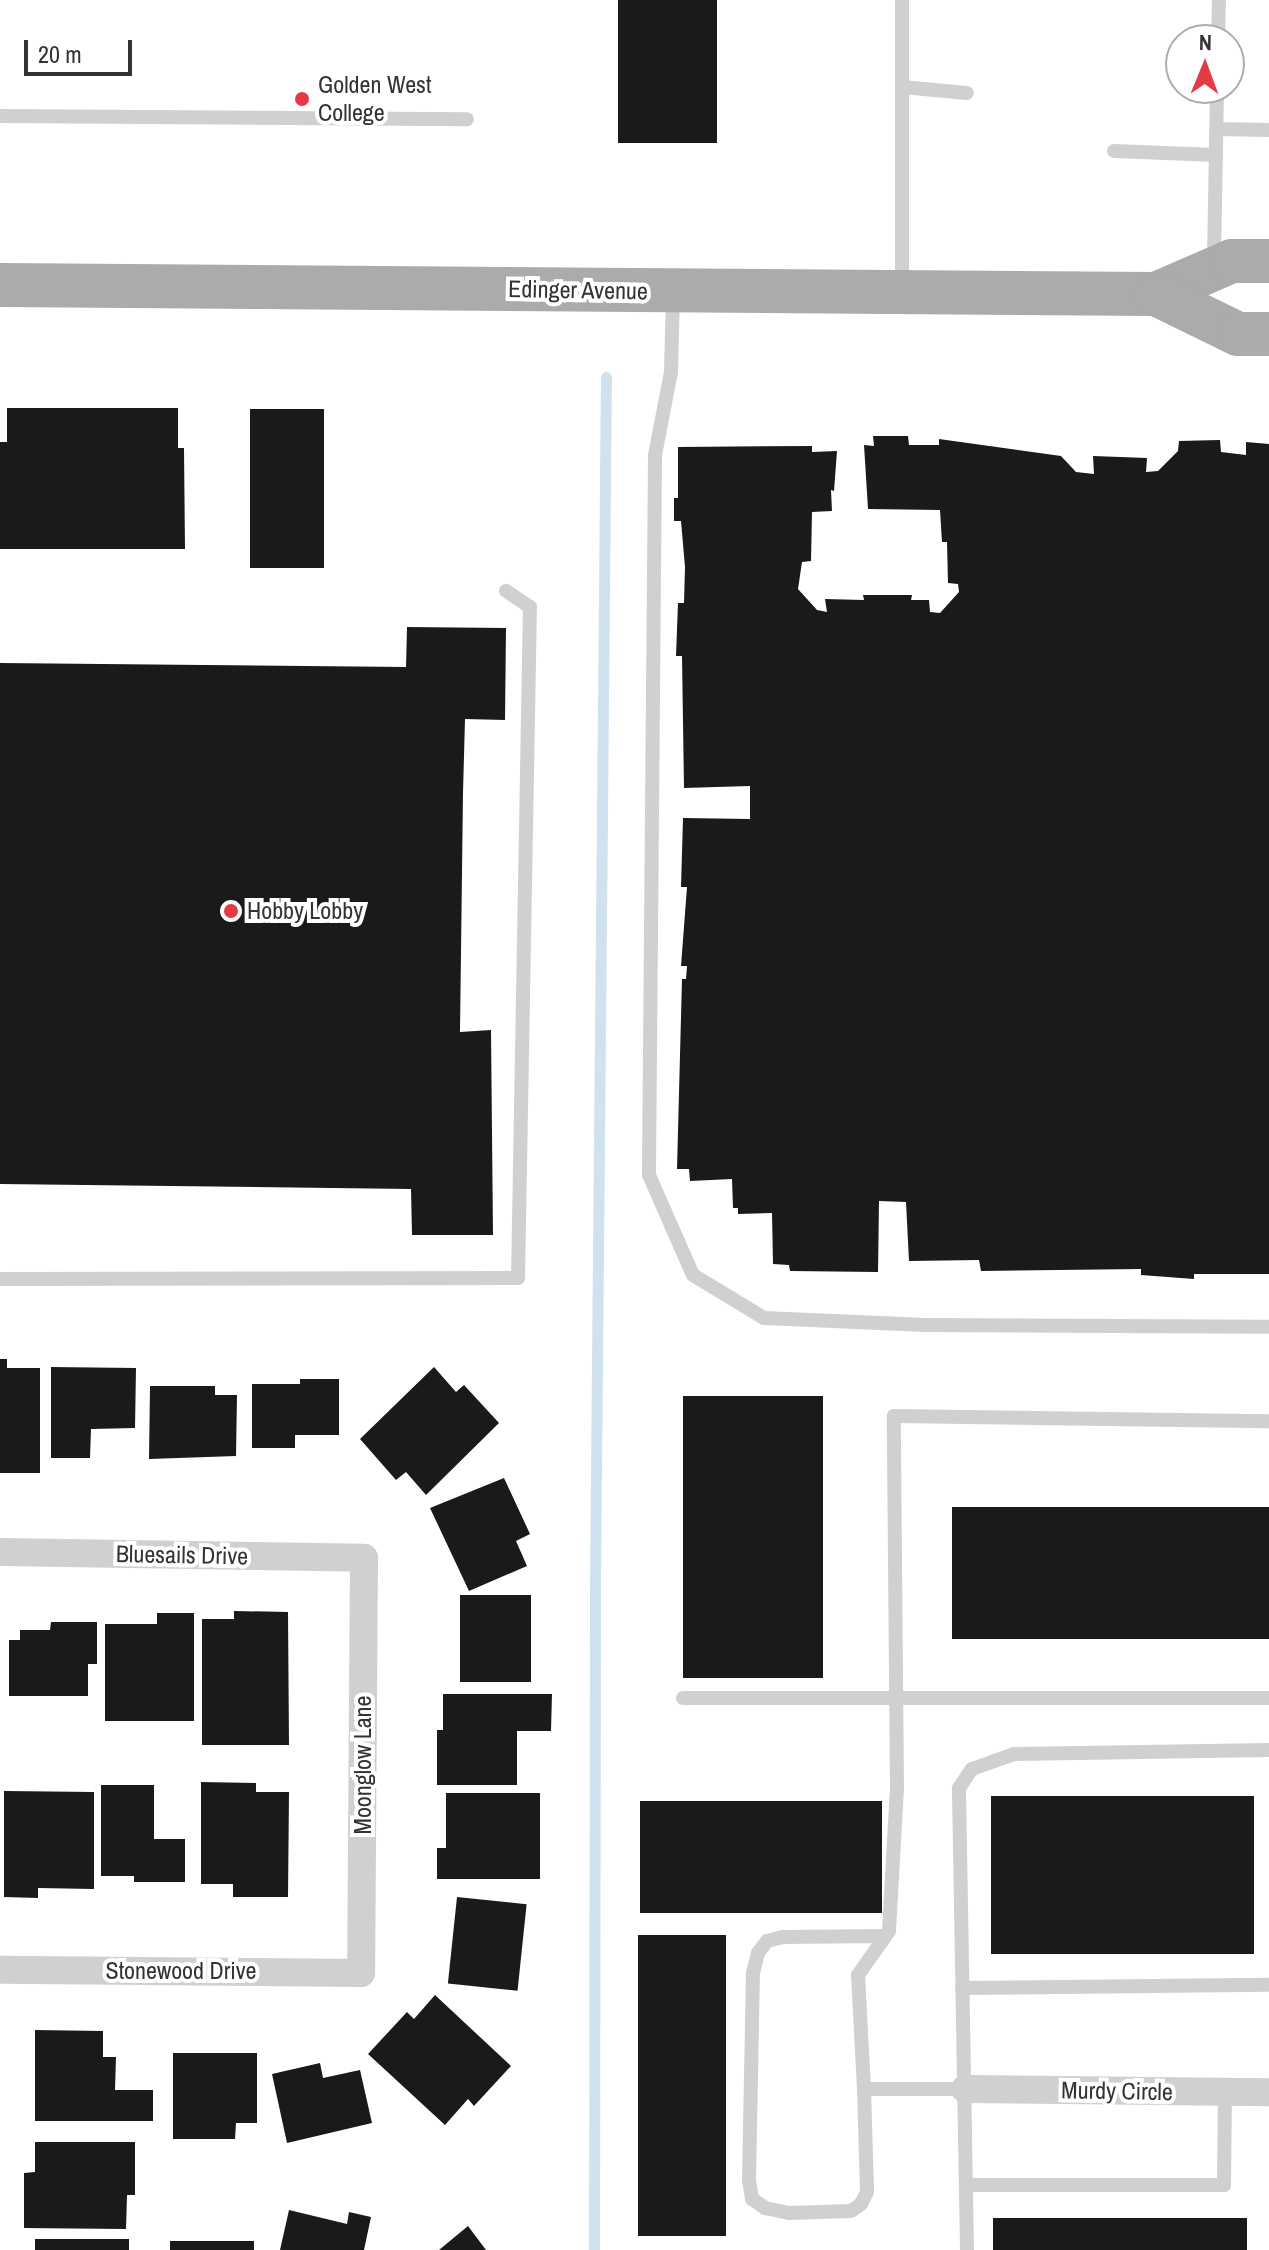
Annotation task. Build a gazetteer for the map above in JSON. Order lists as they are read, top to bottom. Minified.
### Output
{"streets":{"main road":["Edinger Avenue"],"street":["Bluesails Drive","Moonglow Lane","Stonewood Drive","Murdy Circle"]},"crossings":[["Bluesails Drive","Moonglow Lane"],["Moonglow Lane","Stonewood Drive"]],"places":["Golden West College","Hobby Lobby"],"scale_bar":"20 m","north":"top"}
